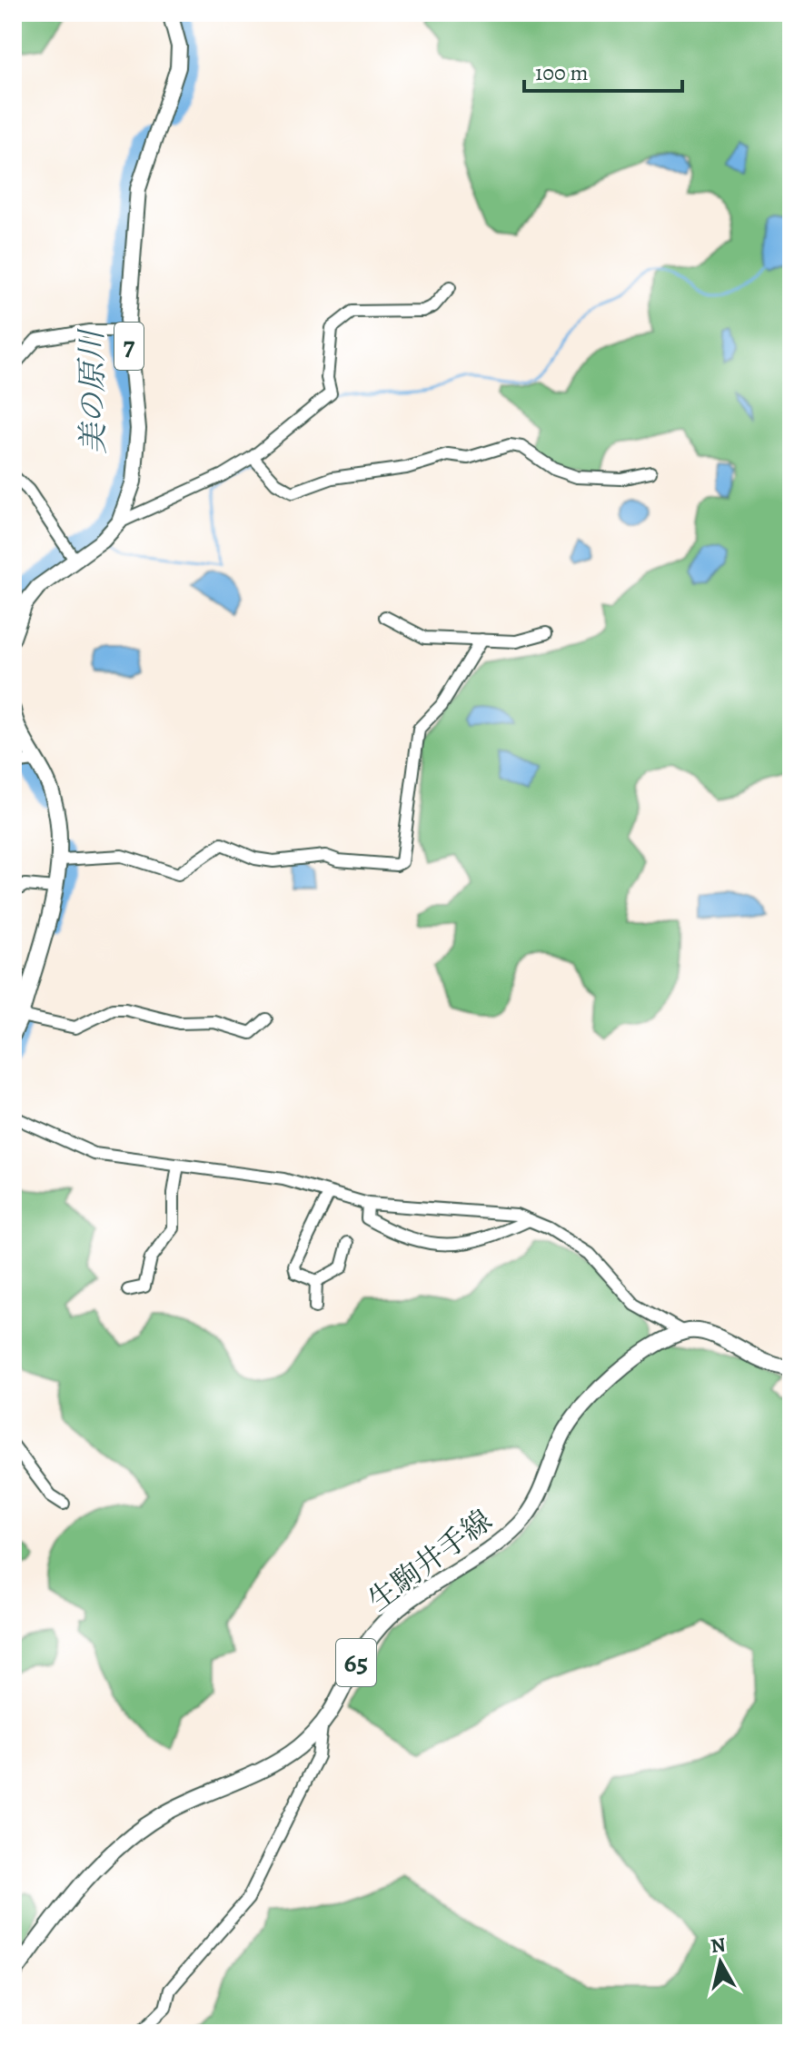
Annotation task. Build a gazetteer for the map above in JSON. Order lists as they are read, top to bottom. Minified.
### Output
{"streets":{"main road":["7","生駒井手線","65"]},"water":["美の原川"],"scale_bar":"100 m","north":"top"}
